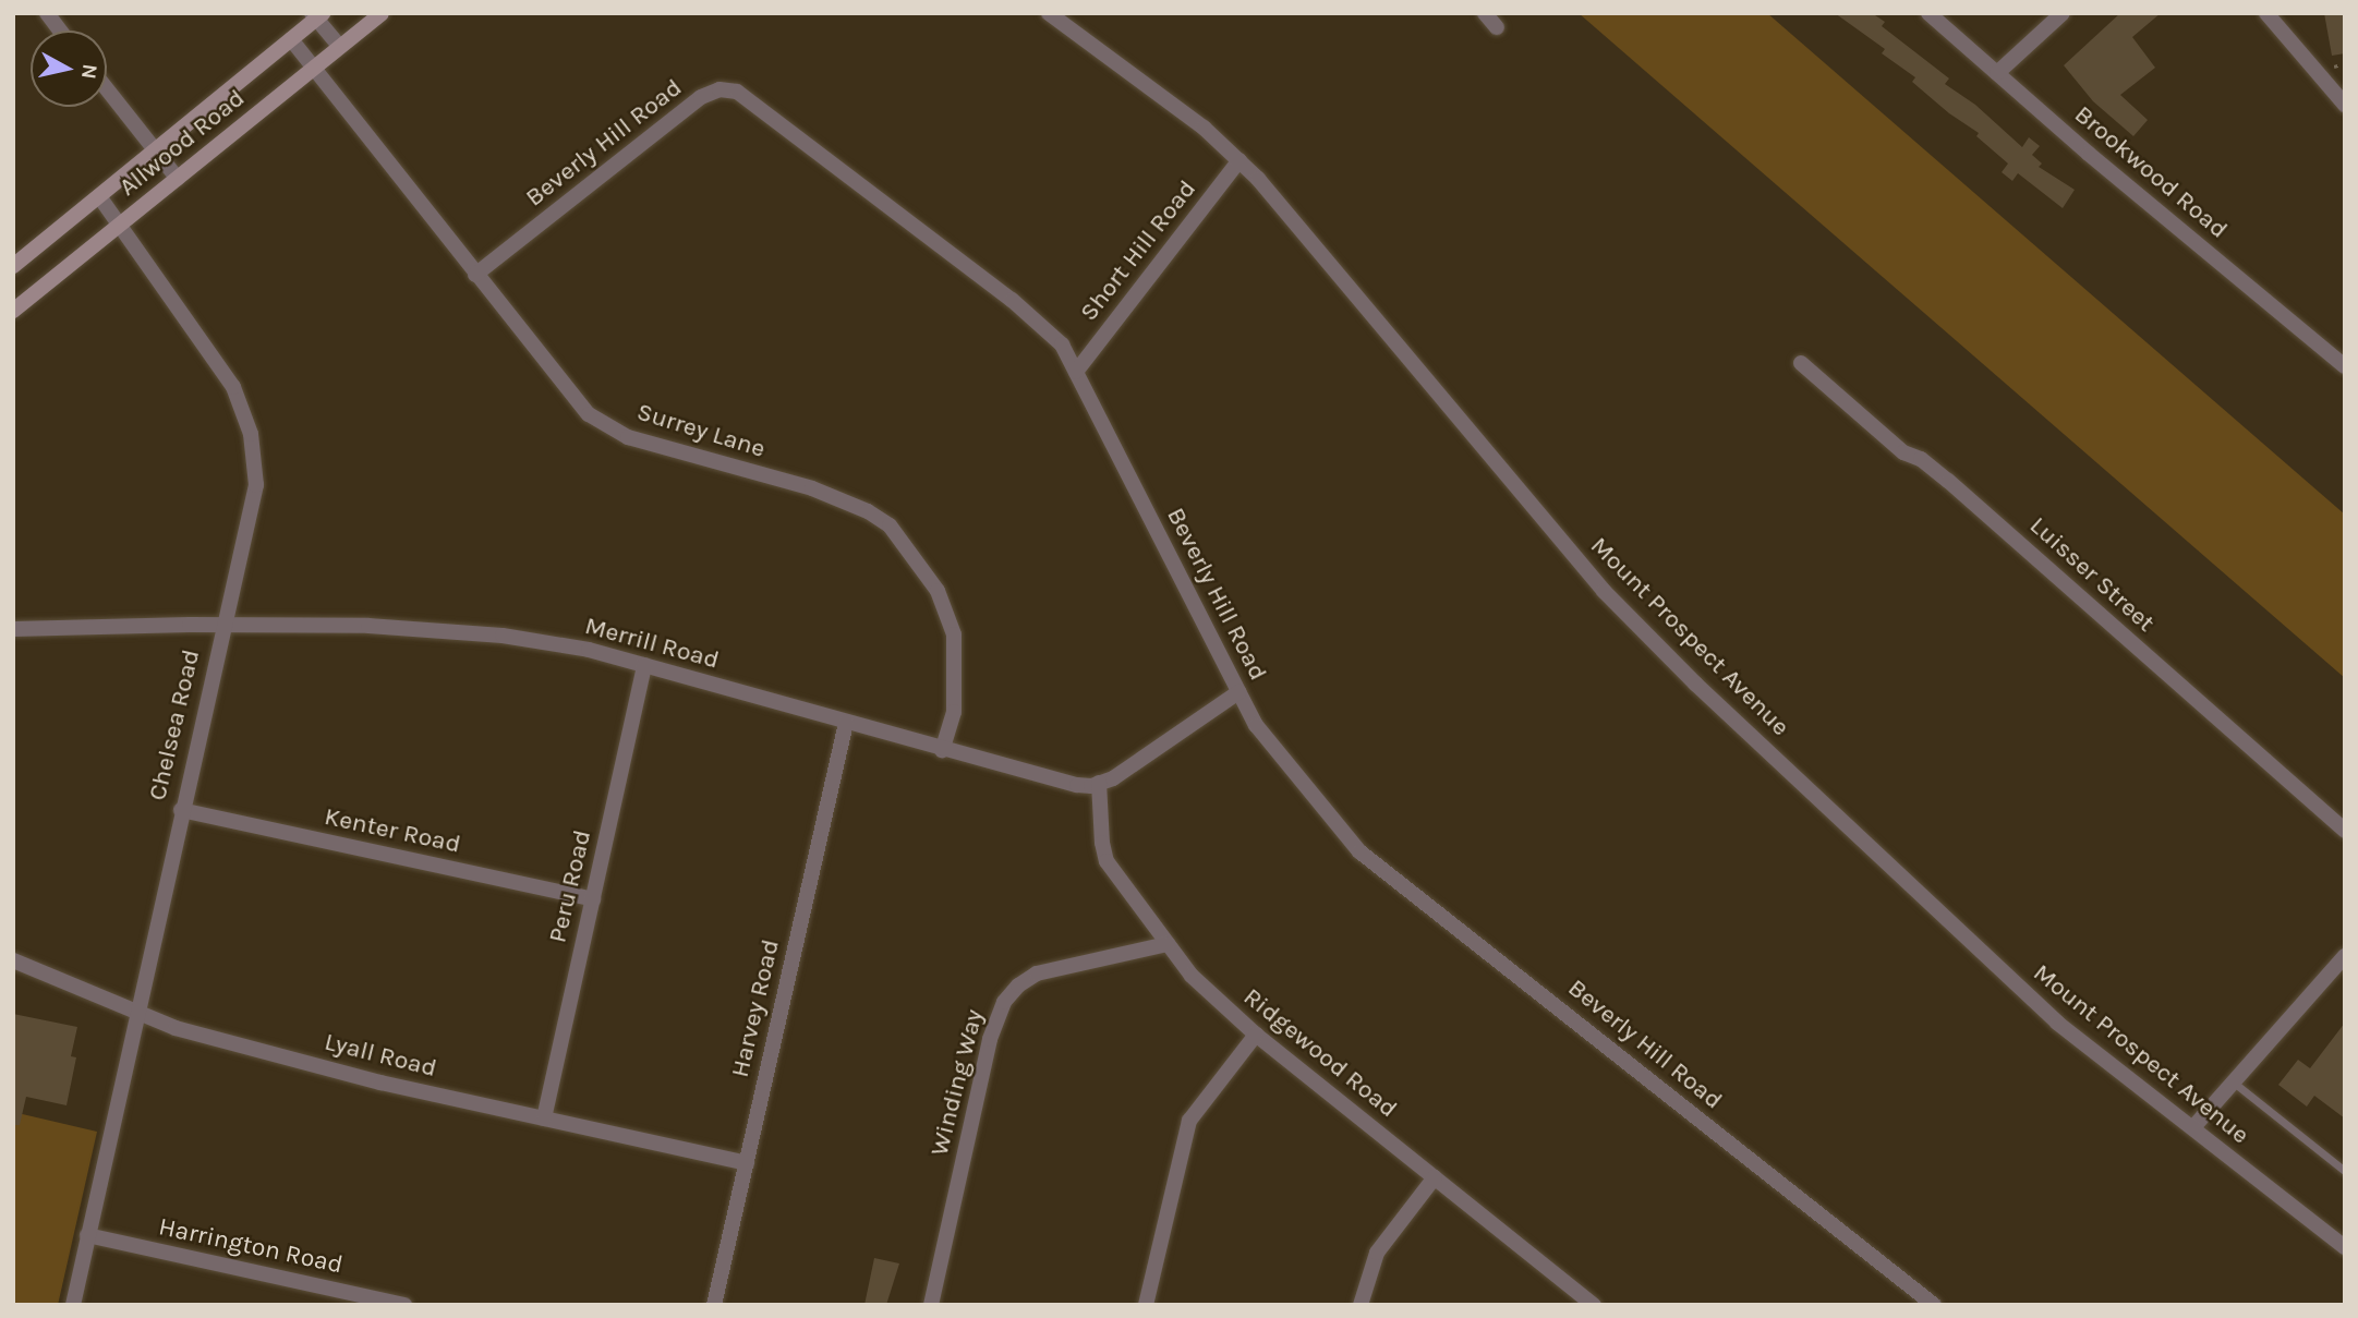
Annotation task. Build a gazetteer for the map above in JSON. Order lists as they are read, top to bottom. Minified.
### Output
{"streets":{"main road":["Allwood Road"],"street":["Beverly Hill Road","Brookwood Road","Short Hill Road","Surrey Lane","Luisser Street","Mount Prospect Avenue","Merrill Road","Chelsea Road","Kenter Road","Peru Road","Harvey Road","Ridgewood Road","Lyall Road","Winding Way","Harrington Road"]},"crossings":[["Allwood Road","Surrey Lane"],["Allwood Road","Chelsea Road"],["Beverly Hill Road","Short Hill Road"],["Beverly Hill Road","Surrey Lane"],["Beverly Hill Road","Merrill Road"],["Short Hill Road","Mount Prospect Avenue"],["Surrey Lane","Merrill Road"],["Merrill Road","Chelsea Road"],["Merrill Road","Peru Road"],["Merrill Road","Harvey Road"],["Merrill Road","Ridgewood Road"],["Chelsea Road","Kenter Road"],["Chelsea Road","Lyall Road"],["Chelsea Road","Harrington Road"],["Kenter Road","Peru Road"],["Peru Road","Lyall Road"],["Harvey Road","Lyall Road"],["Ridgewood Road","Winding Way"]],"north":"right"}
